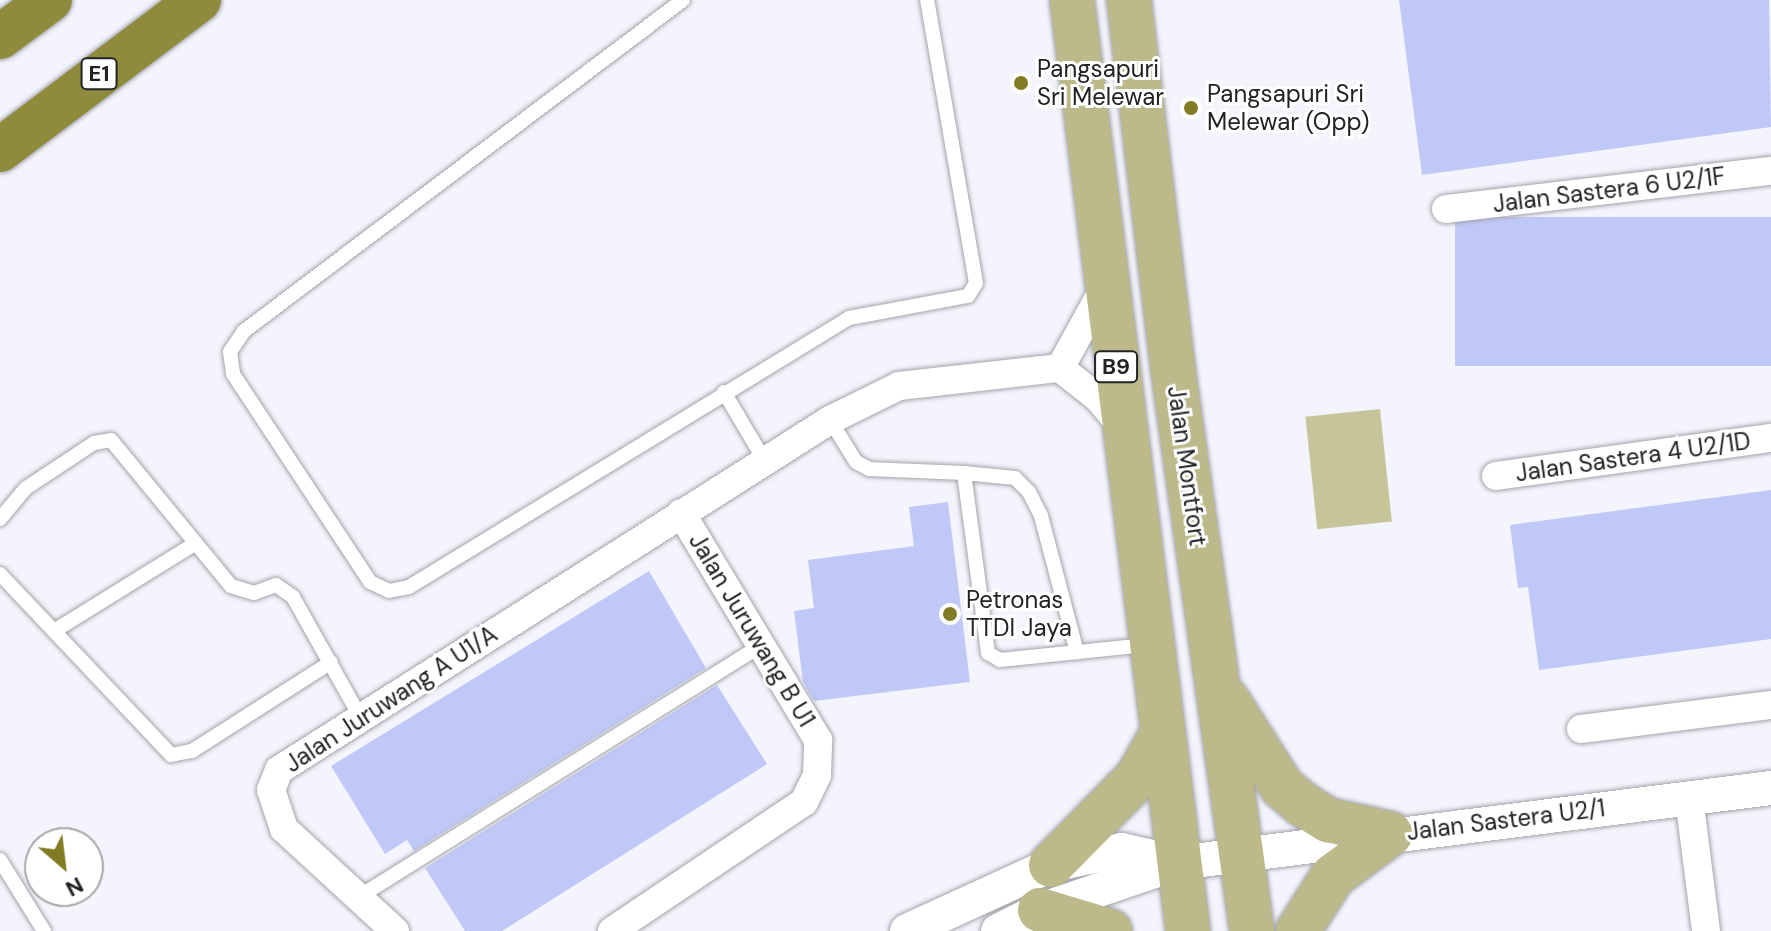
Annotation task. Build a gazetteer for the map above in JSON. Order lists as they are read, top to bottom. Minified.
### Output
{"streets":{"highway":["E1"],"main road":["B9","Jalan Montfort"],"street":["Jalan Sastera 6 U2/1F","Jalan Sastera 4 U2/1D","Jalan Juruwang B U1","Jalan Juruwang A U1/A","Jalan Sastera U2/1"]},"crossings":[["B9","Jalan Sastera U2/1"],["Jalan Montfort","Jalan Sastera U2/1"],["Jalan Juruwang B U1","Jalan Juruwang A U1/A"]],"places":["Pangsapuri Sri Melewar","Pangsapuri Sri Melewar (Opp)","Petronas TTDI Jaya"],"north":"bottom right"}
